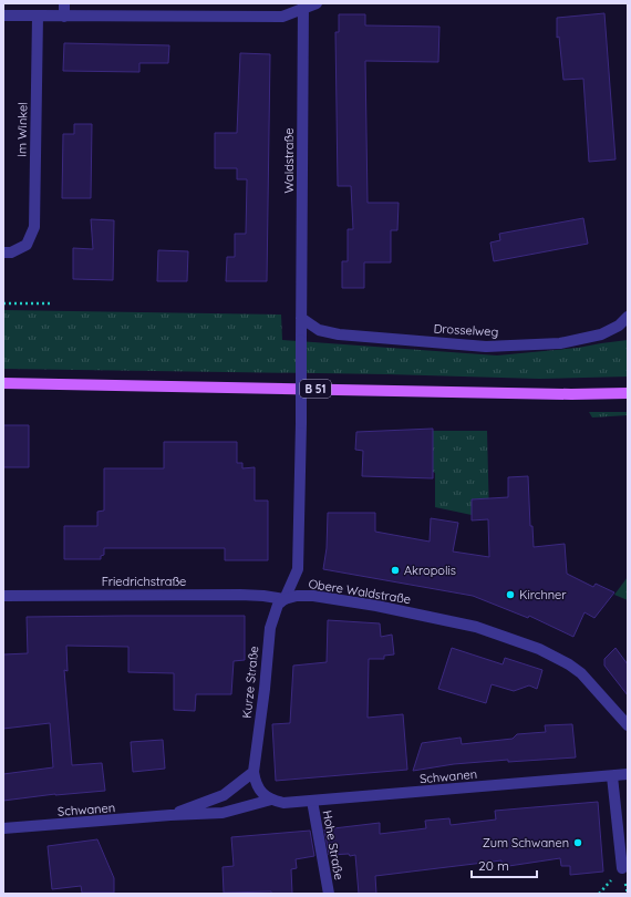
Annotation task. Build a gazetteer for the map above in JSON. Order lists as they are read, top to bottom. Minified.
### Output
{"streets":{"main road":["B 51"],"street":["Im Winkel","Waldstraße","Drosselweg","Friedrichstraße","Obere Waldstraße","Kurze Straße","Schwanen","Hohe Straße"]},"crossings":[["Waldstraße","Drosselweg"],["Waldstraße","Obere Waldstraße"],["Drosselweg","Obere Waldstraße"],["Friedrichstraße","Obere Waldstraße"],["Friedrichstraße","Kurze Straße"],["Obere Waldstraße","Kurze Straße"],["Kurze Straße","Schwanen"],["Schwanen","Hohe Straße"]],"places":["Akropolis","Kirchner","Zum Schwanen"],"scale_bar":"20 m"}
